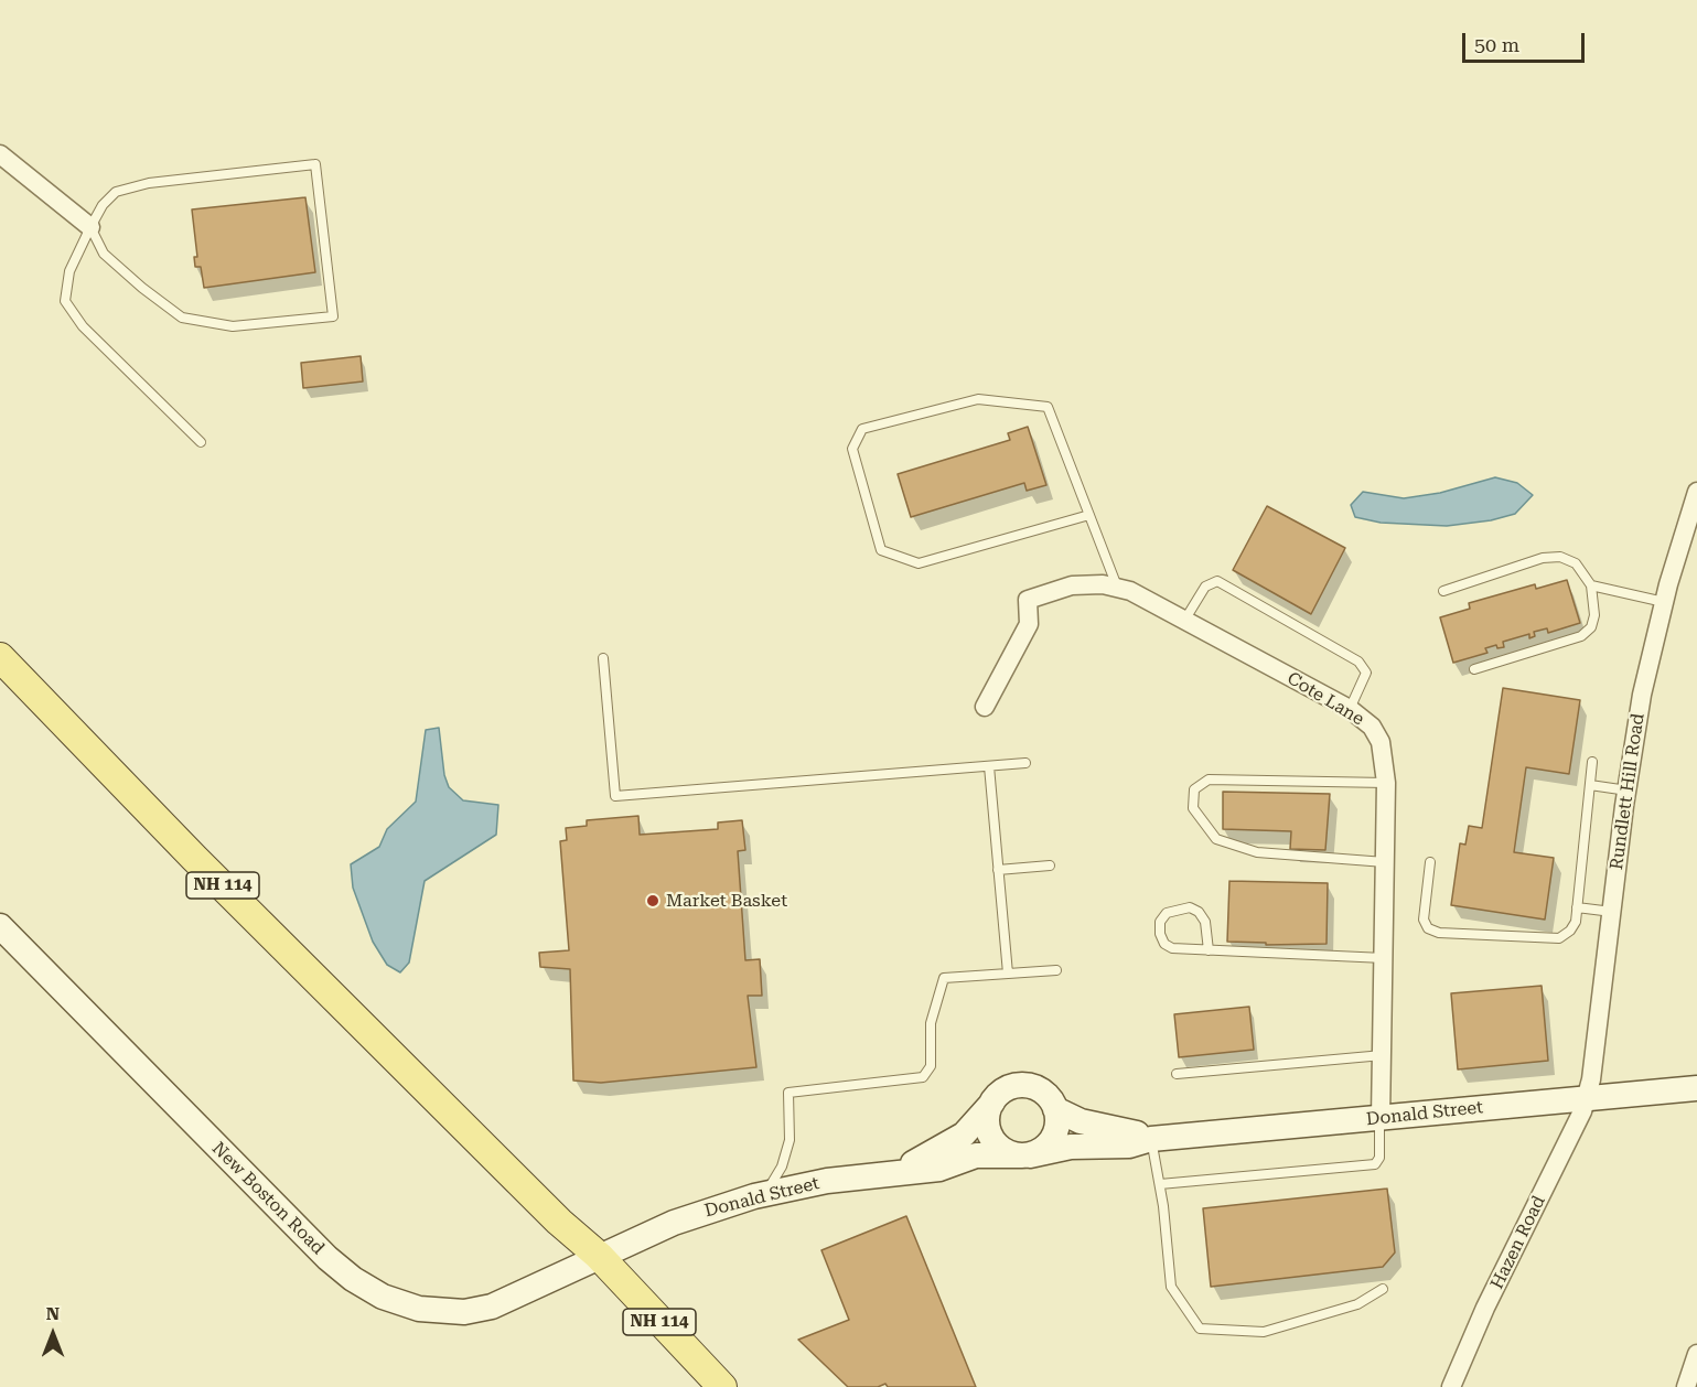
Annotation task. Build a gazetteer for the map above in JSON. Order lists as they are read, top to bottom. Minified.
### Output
{"streets":{"main road":["NH 114"],"street":["Cote Lane","Rundlett Hill Road","Donald Street","New Boston Road","Hazen Road"]},"crossings":[["Cote Lane","Donald Street"],["Rundlett Hill Road","Donald Street"],["Rundlett Hill Road","Hazen Road"],["NH 114","Donald Street"],["NH 114","New Boston Road"],["Donald Street","New Boston Road"],["Donald Street","Hazen Road"]],"places":["Market Basket"],"scale_bar":"50 m","north":"top"}
